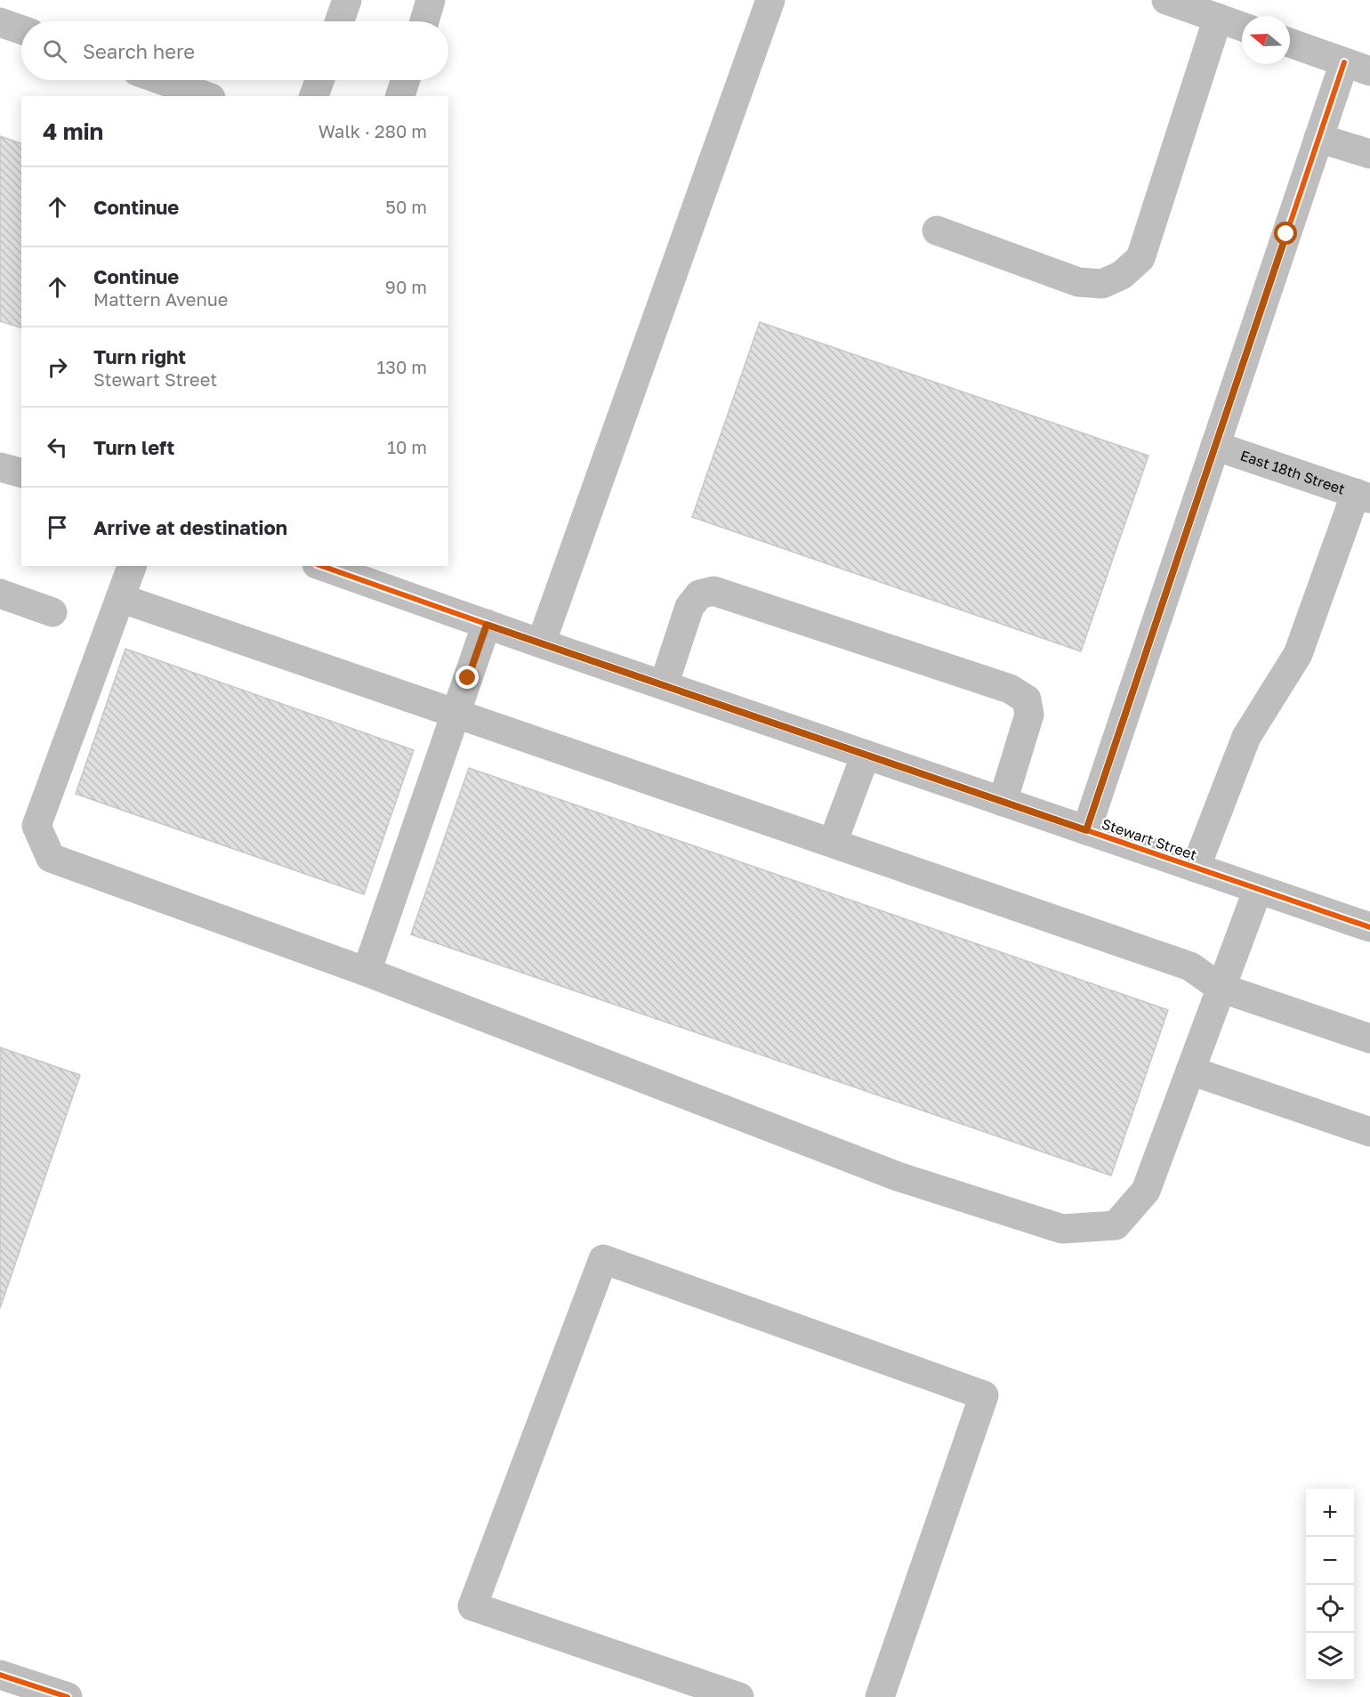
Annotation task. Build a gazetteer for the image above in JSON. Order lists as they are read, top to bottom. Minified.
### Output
{"streets":{"street":["East 18th Street","Stewart Street"]},"north":"left","page":{"search":"Search here","heading":["4 min","Walk · 280 m"],"list":[["Continue","50 m"],["Continue","Mattern Avenue","90 m"],["Turn right","Stewart Street","130 m"],["Turn left","10 m"],"Arrive at destination"],"map_buttons":["+","−"]}}
